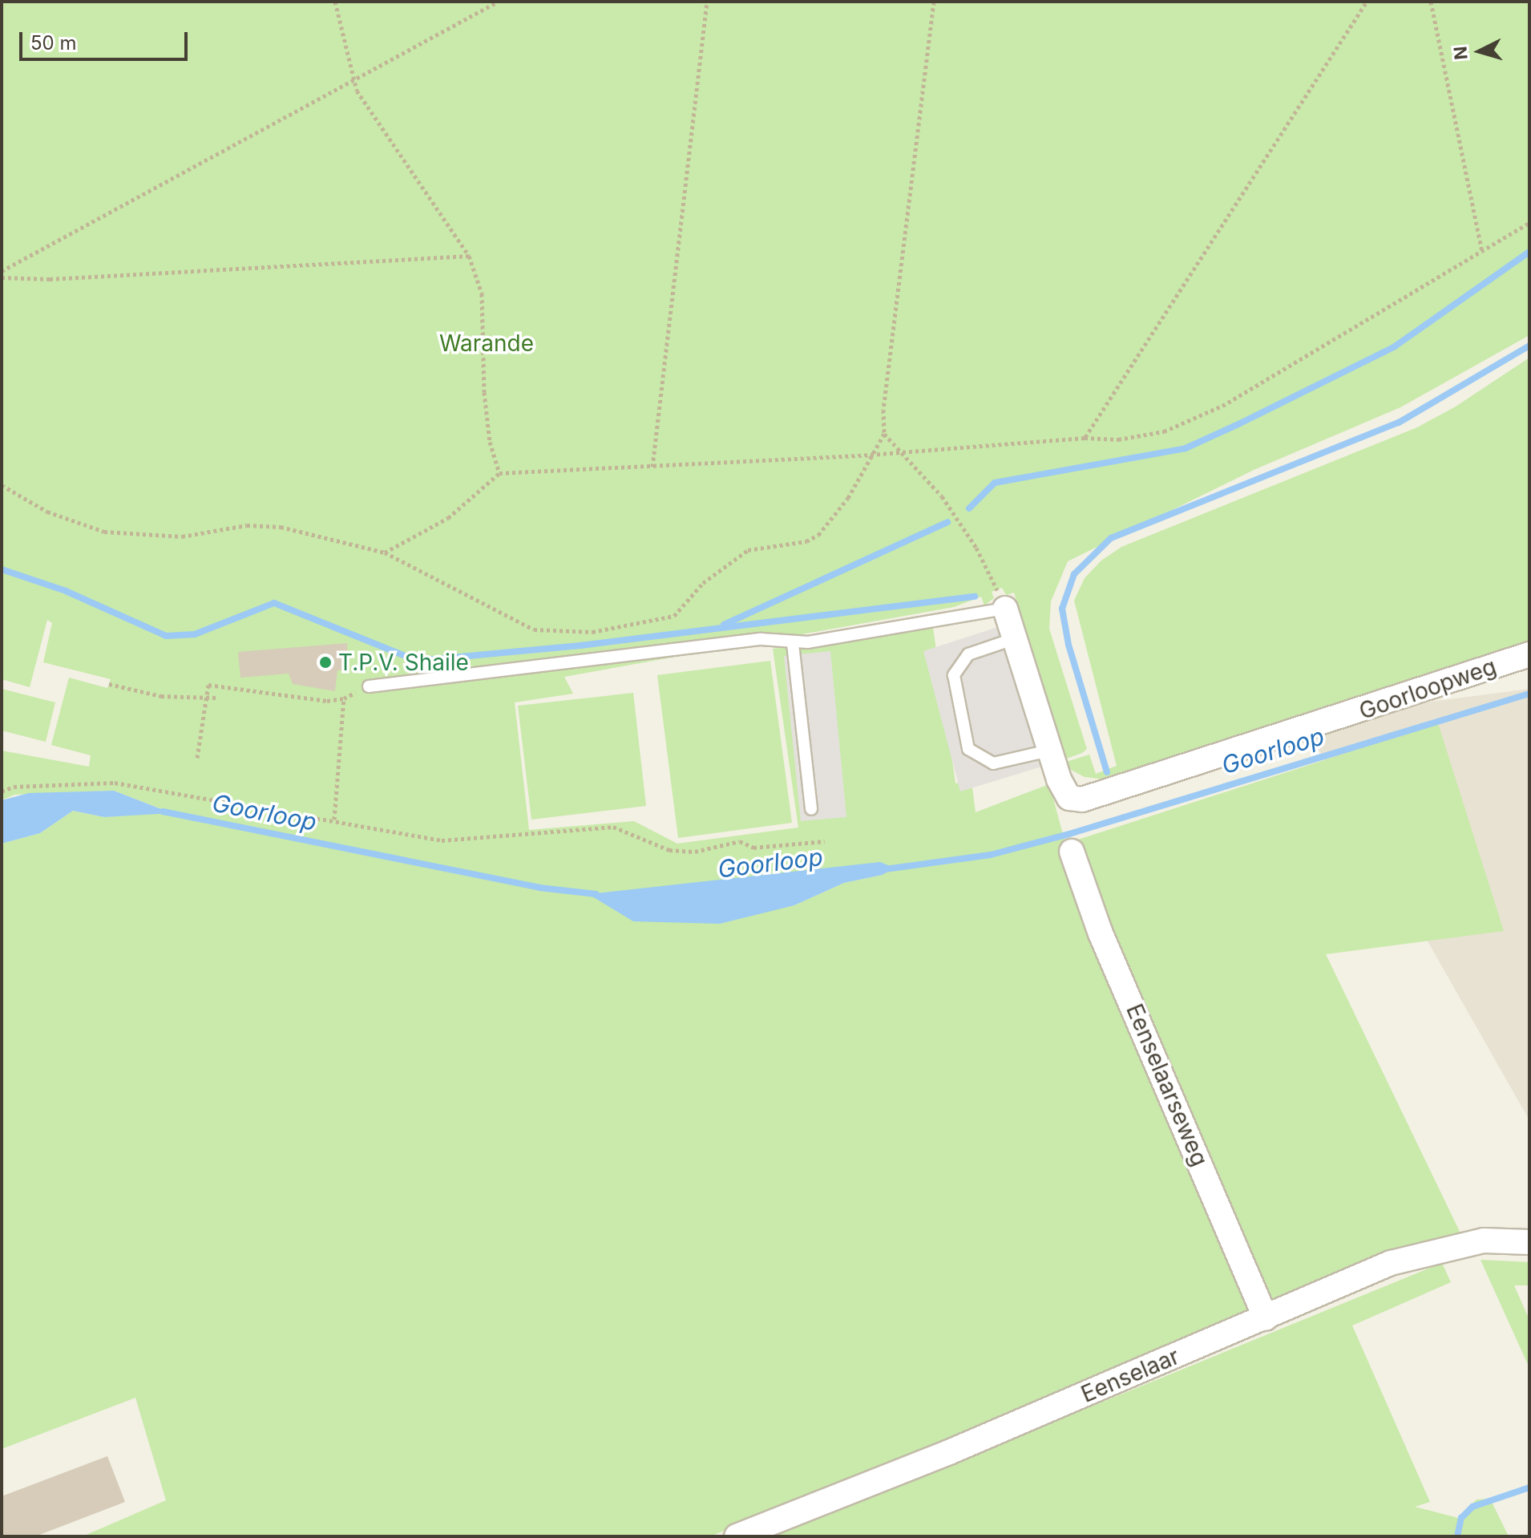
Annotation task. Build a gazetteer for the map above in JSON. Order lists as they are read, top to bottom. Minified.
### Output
{"streets":{"street":["Goorloopweg","Eenselaarseweg","Eenselaar"]},"crossings":[["Eenselaarseweg","Eenselaar"]],"water":["Goorloop"],"parks":["Warande"],"places":["T.P.V. Shaile"],"scale_bar":"50 m","north":"left"}
